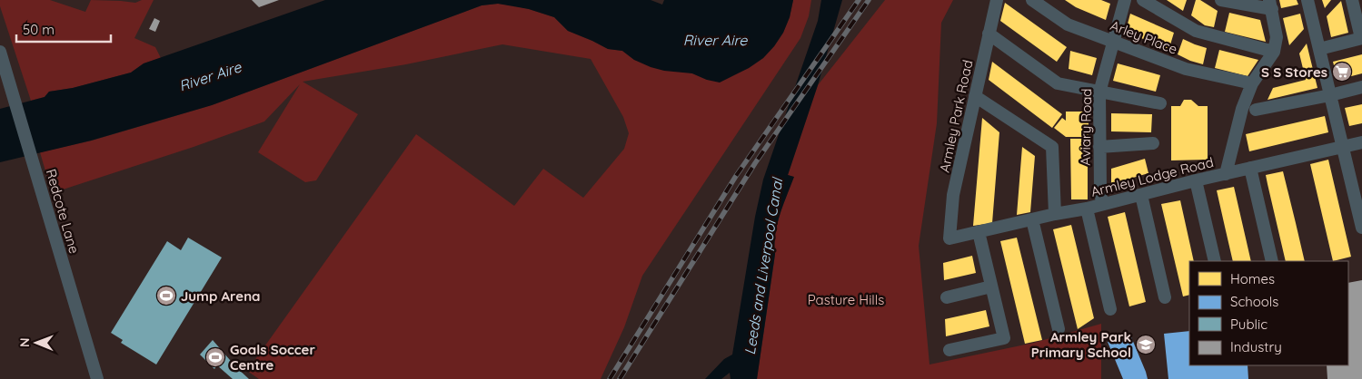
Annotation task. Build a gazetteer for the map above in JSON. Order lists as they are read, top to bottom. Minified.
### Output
{"streets":{"street":["Arley Place","Armley Park Road","Aviary Road","Armley Lodge Road","Redcote Lane"]},"crossings":[["Arley Place","Aviary Road"],["Armley Park Road","Armley Lodge Road"],["Aviary Road","Armley Lodge Road"]],"water":["River Aire","Leeds and Liverpool Canal"],"parks":["Pasture Hills"],"places":{"supermarket":["S S Stores"],"sports":["Jump Arena","Goals Soccer Centre"],"school or university":["Armley Park Primary School"]},"legend":["Homes","Schools","Public","Industry"],"scale_bar":"50 m","north":"left"}
